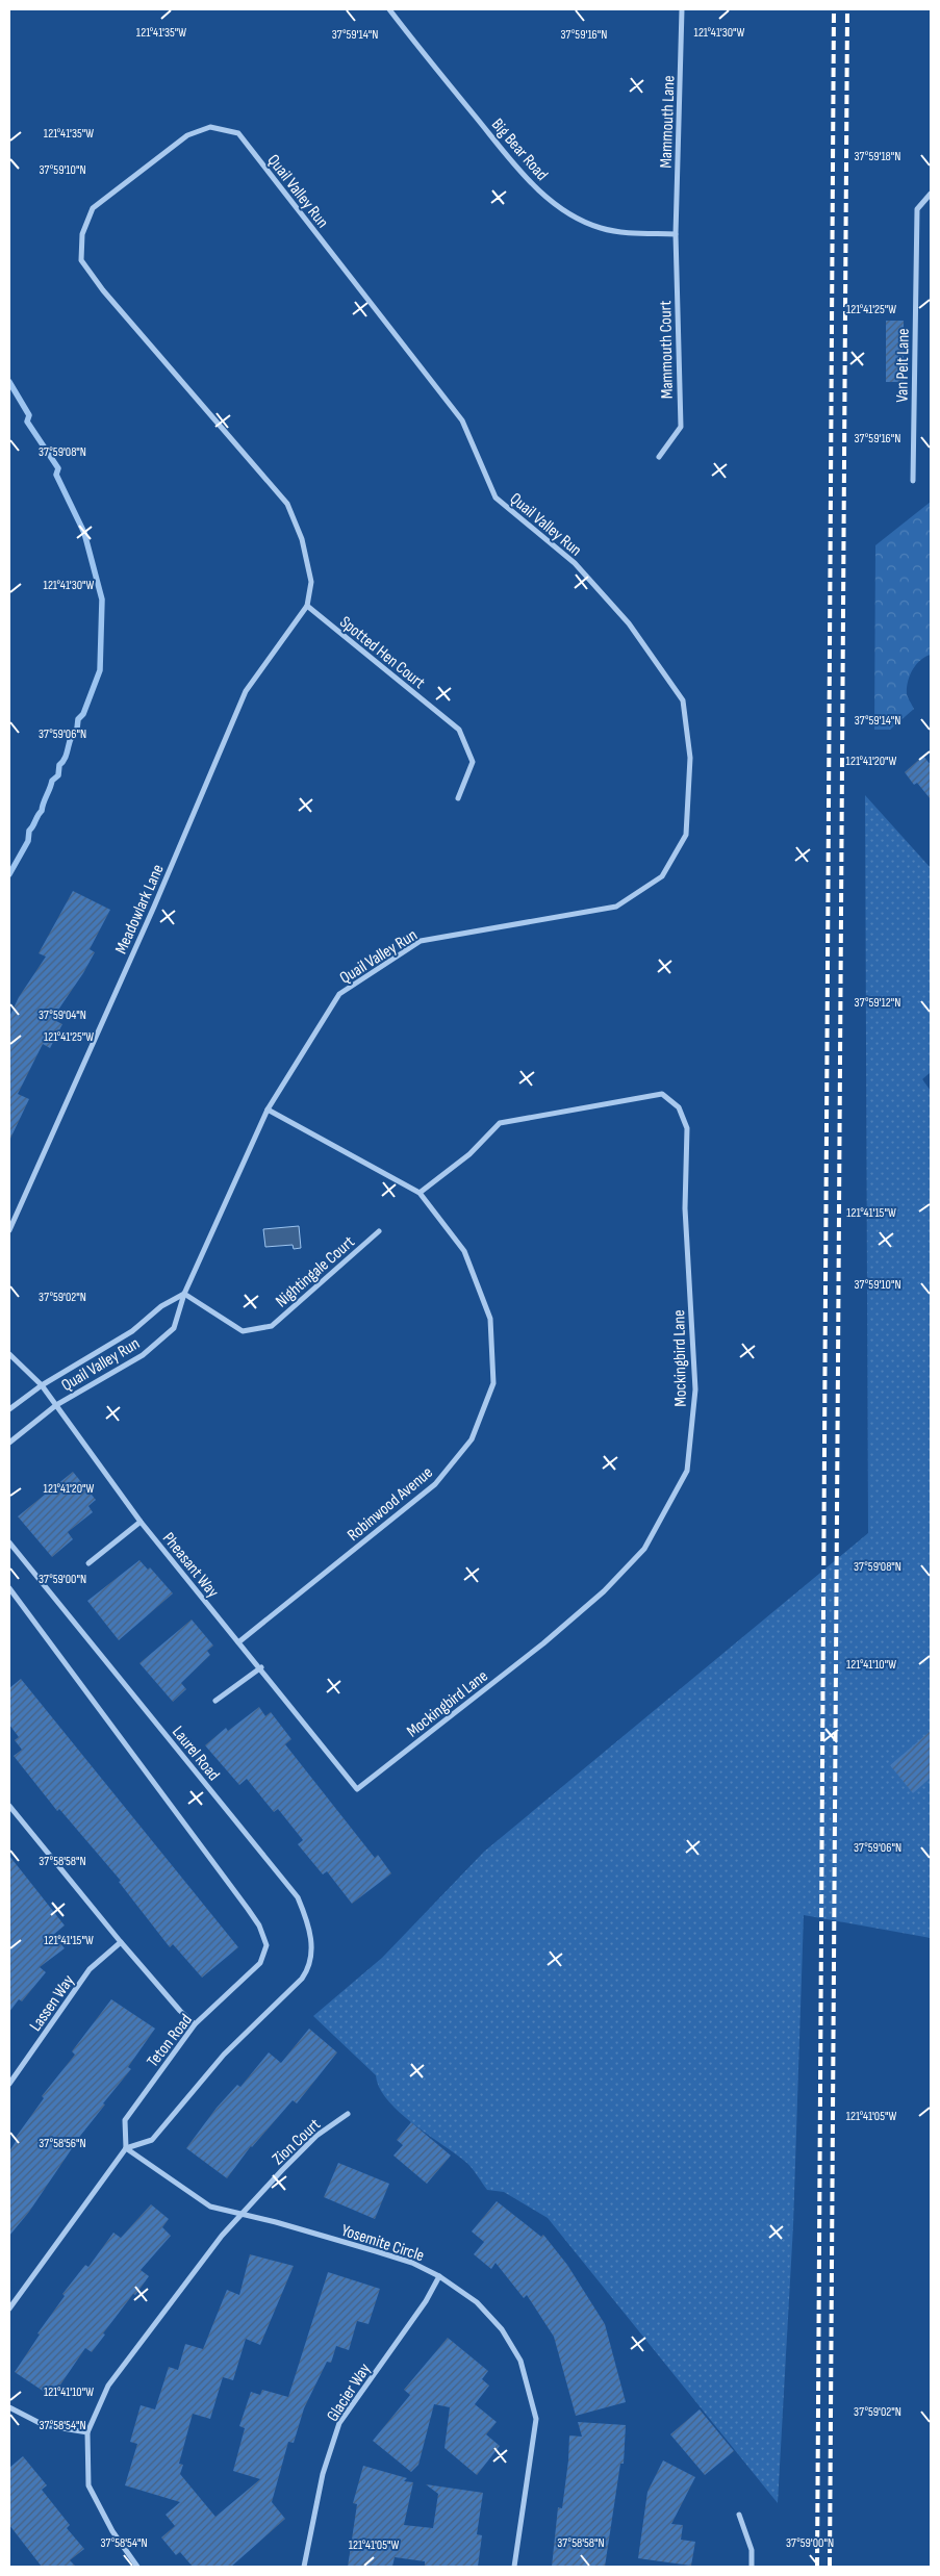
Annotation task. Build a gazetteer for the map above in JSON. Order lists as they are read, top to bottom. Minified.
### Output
{"streets":{"street":["Mammouth Lane","Big Bear Road","Quail Valley Run","Mammouth Court","Van Pelt Lane","Spotted Hen Court","Meadowlark Lane","Nightingale Court","Mockingbird Lane","Robinwood Avenue","Pheasant Way","Laurel Road","Lassen Way","Teton Road","Zion Court","Yosemite Circle","Glacier Way"]},"crossings":[["Mammouth Lane","Big Bear Road"],["Mammouth Lane","Mammouth Court"],["Big Bear Road","Mammouth Court"],["Quail Valley Run","Spotted Hen Court"],["Quail Valley Run","Meadowlark Lane"],["Quail Valley Run","Nightingale Court"],["Quail Valley Run","Robinwood Avenue"],["Quail Valley Run","Pheasant Way"],["Spotted Hen Court","Meadowlark Lane"],["Mockingbird Lane","Robinwood Avenue"],["Mockingbird Lane","Pheasant Way"],["Robinwood Avenue","Pheasant Way"],["Laurel Road","Teton Road"],["Laurel Road","Yosemite Circle"],["Teton Road","Yosemite Circle"],["Zion Court","Yosemite Circle"],["Yosemite Circle","Glacier Way"]],"coordinates":["121°41'35\"W","121°41'30\"W","37°59'14\"N","37°59'16\"N","37°59'18\"N","37°59'10\"N","121°41'25\"W","37°59'08\"N","37°59'06\"N","121°41'20\"W","37°59'12\"N","37°59'04\"N","121°41'15\"W","37°59'02\"N","37°59'00\"N","121°41'10\"W","37°58'58\"N","121°41'05\"W","37°58'56\"N","37°58'54\"N"]}
